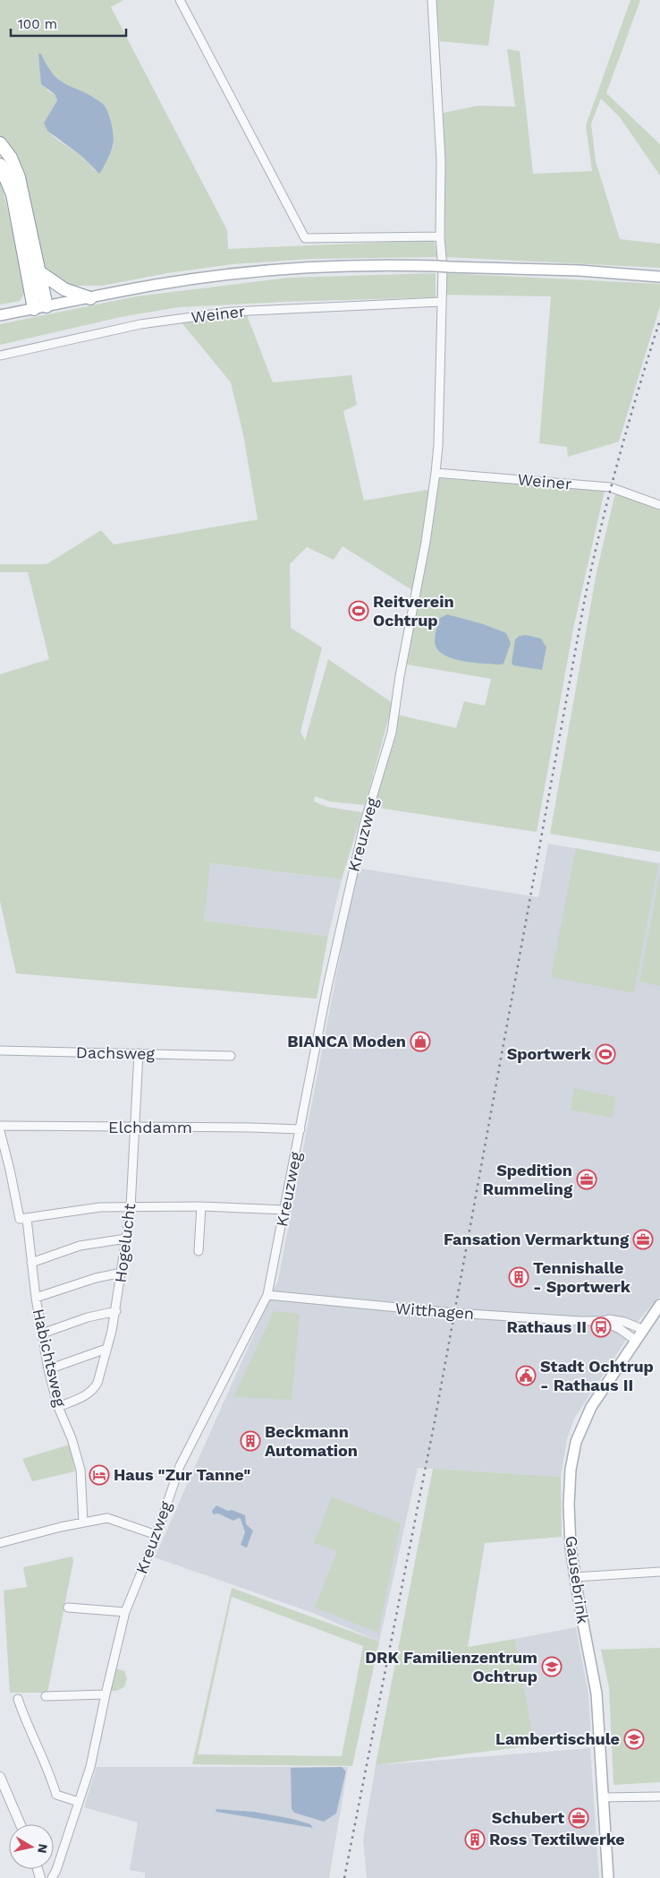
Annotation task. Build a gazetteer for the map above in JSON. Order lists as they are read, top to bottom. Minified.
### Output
{"streets":{"main road":["Gausebrink"],"street":["Weiner","Kreuzweg","Dachsweg","Elchdamm","Hogelucht","Witthagen","Habichtsweg"]},"crossings":[["Weiner","Kreuzweg"],["Kreuzweg","Elchdamm"],["Kreuzweg","Witthagen"],["Dachsweg","Hogelucht"],["Elchdamm","Hogelucht"],["Hogelucht","Habichtsweg"],["Witthagen","Gausebrink"]],"places":{"sports":["Reitverein Ochtrup","Sportwerk"],"shop":["BIANCA Moden"],"office":["Spedition Rummeling","Fansation Vermarktung","Schubert"],"building":["Tennishalle - Sportwerk","Beckmann Automation","Ross Textilwerke"],"bus stop":["Rathaus II"],"public building":["Stadt Ochtrup - Rathaus II"],"hotel":["Haus \"Zur Tanne\""],"school or university":["DRK Familienzentrum Ochtrup","Lambertischule"]},"scale_bar":"100 m","north":"right"}
